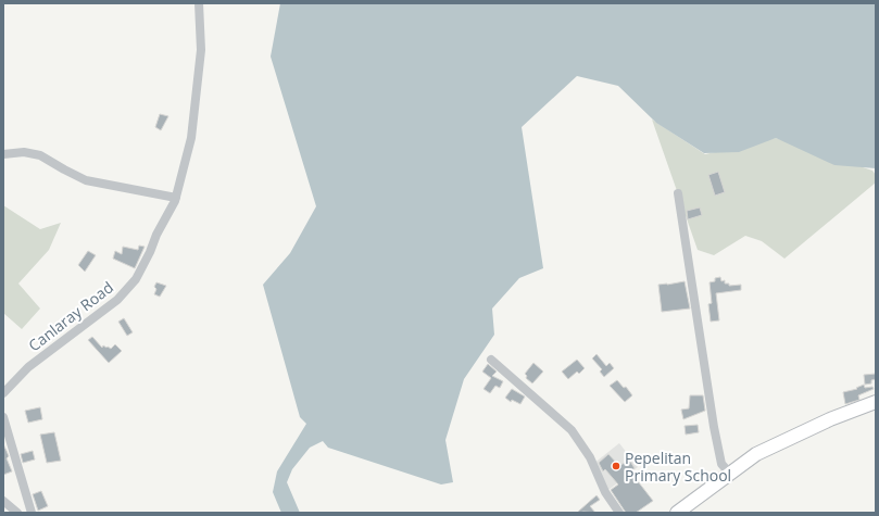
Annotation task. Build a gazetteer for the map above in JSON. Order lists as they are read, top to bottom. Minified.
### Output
{"streets":{"street":["Canlaray Road"]},"places":["Pepelitan Primary School"]}
